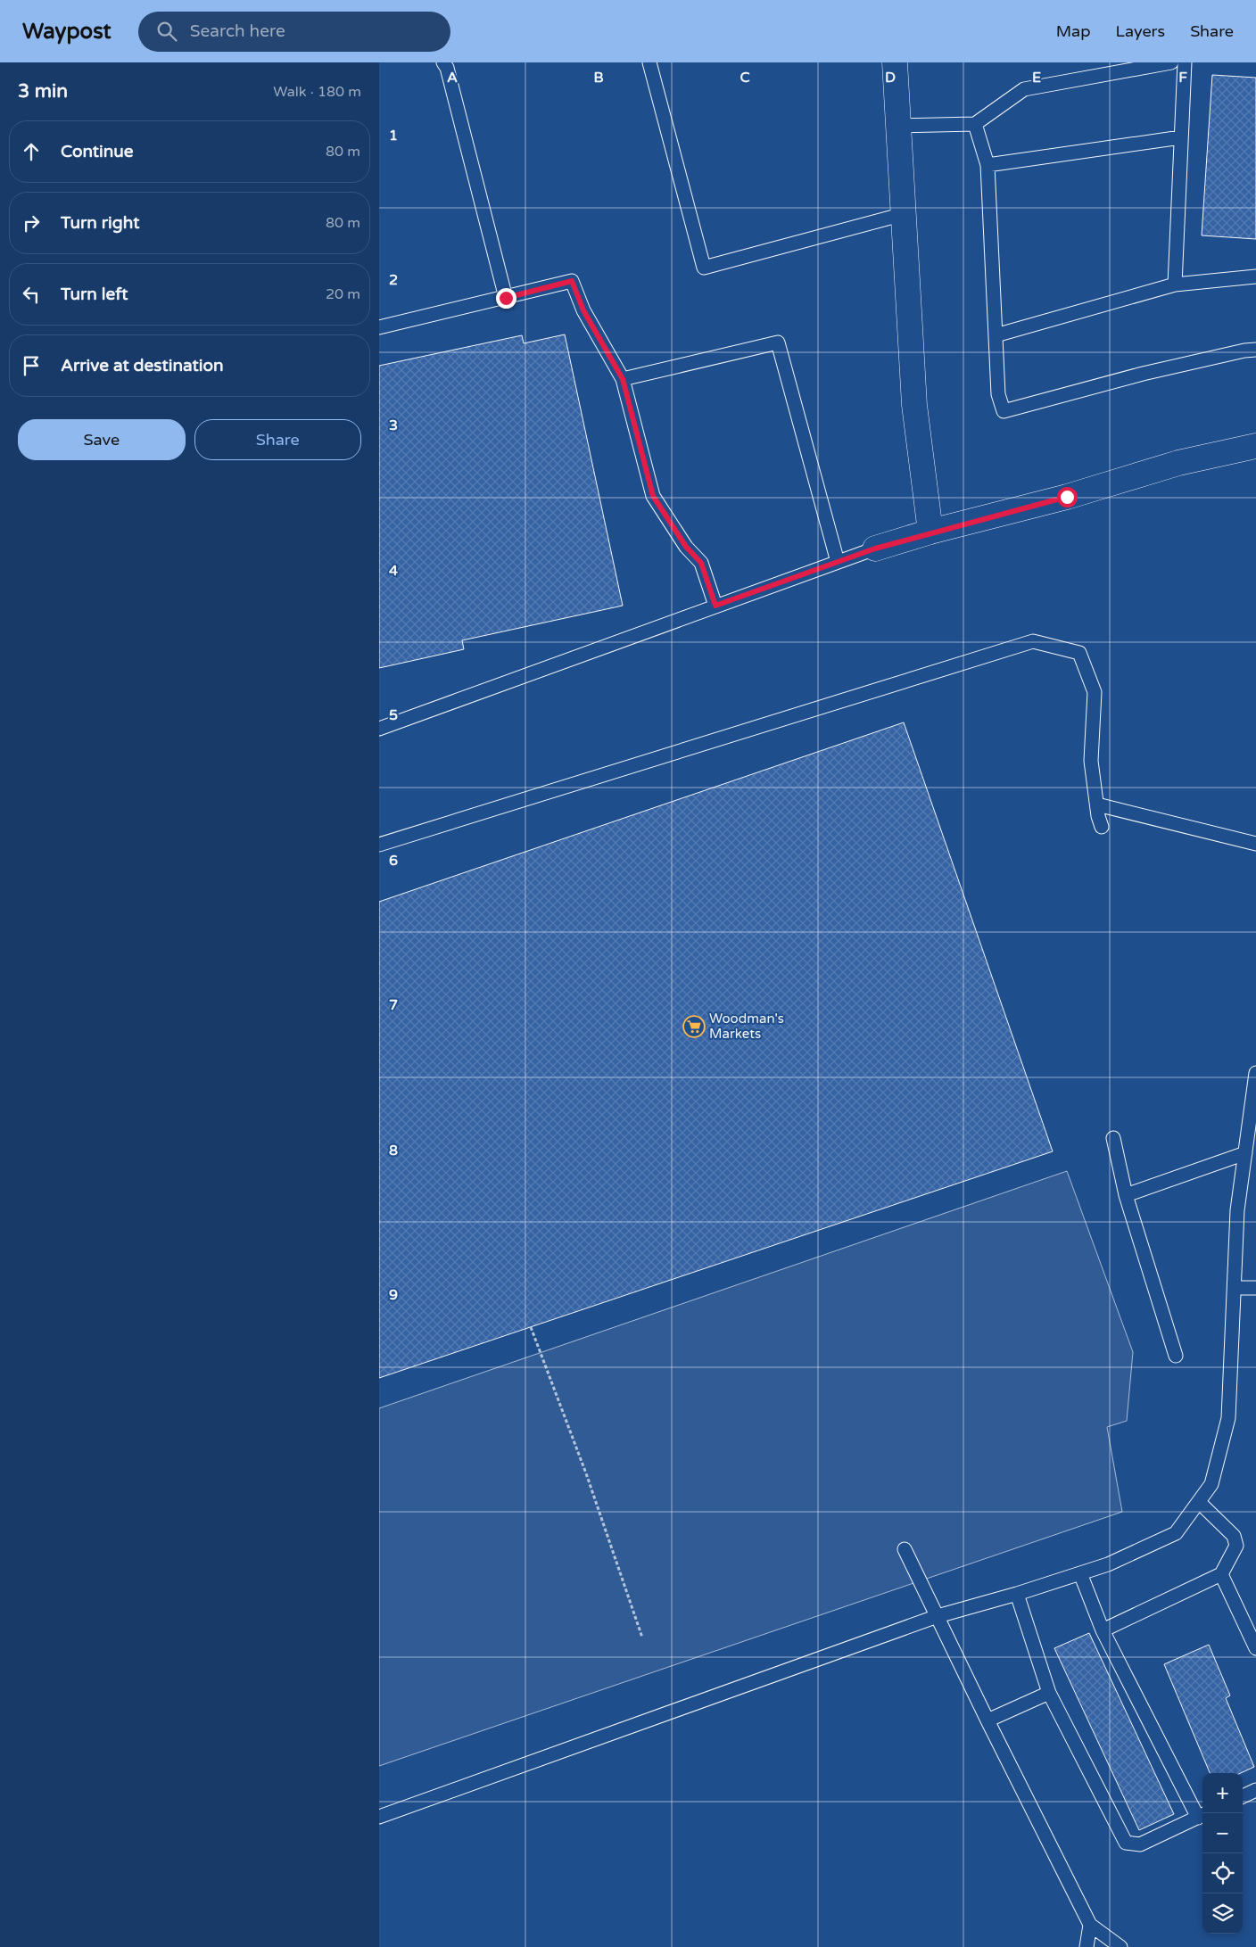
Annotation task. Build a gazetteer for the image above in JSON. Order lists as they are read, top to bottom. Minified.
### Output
{"places":{"supermarket":["Woodman's Markets"]},"page":{"header":"Waypost","search":"Search here","nav":["Map","Layers","Share"],"heading":["3 min","Walk · 180 m"],"list":[["Continue","80 m"],["Turn right","80 m"],["Turn left","20 m"],"Arrive at destination"],"buttons":["Save","Share"],"map_buttons":["+","−"]},"grid":{"columns":["A","B","C","D","E","F"],"rows":["1","2","3","4","5","6","7","8","9"]}}
